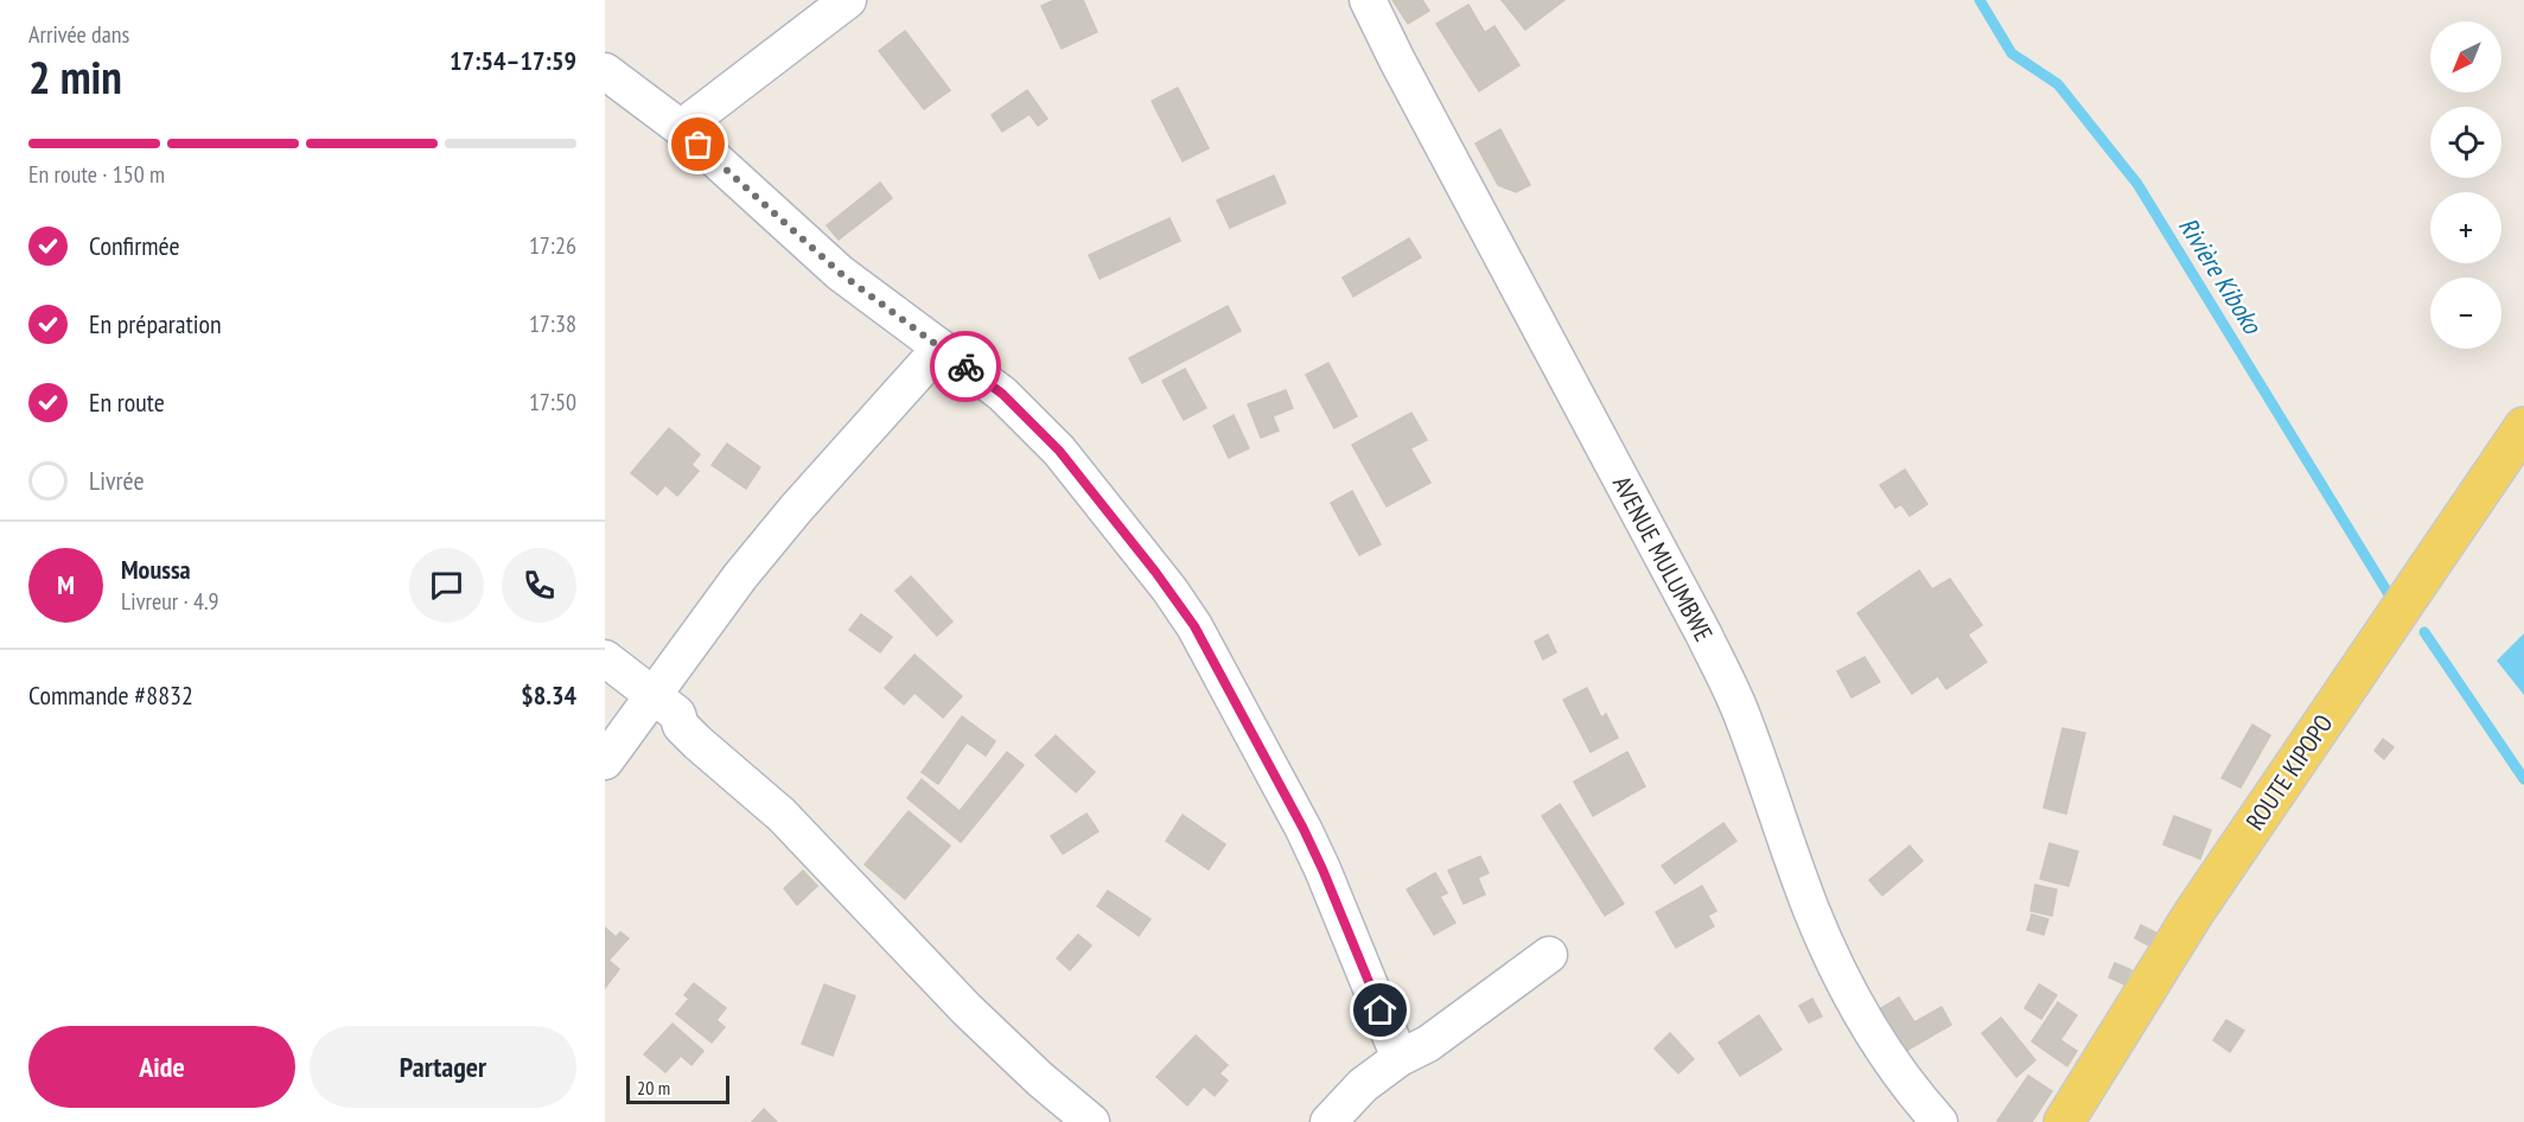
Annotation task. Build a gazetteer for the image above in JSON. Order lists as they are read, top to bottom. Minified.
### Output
{"streets":{"main road":["ROUTE KIPOPO"],"street":["AVENUE MULUMBWE"]},"water":["Rivière Kiboko"],"scale_bar":"20 m","north":"bottom left","page":{"heading":["2 min","Arrivée dans","17:54–17:59"],"panel":["Moussa","Livreur · 4.9","Commande #8832","$8.34"],"map_buttons":["+","−"],"bar":"En route · 150 m","list":[["Confirmée","17:26"],["En préparation","17:38"],["En route","17:50"],"Livrée"],"round":"M","buttons":["Aide","Partager"],"scale":"20 m"}}
